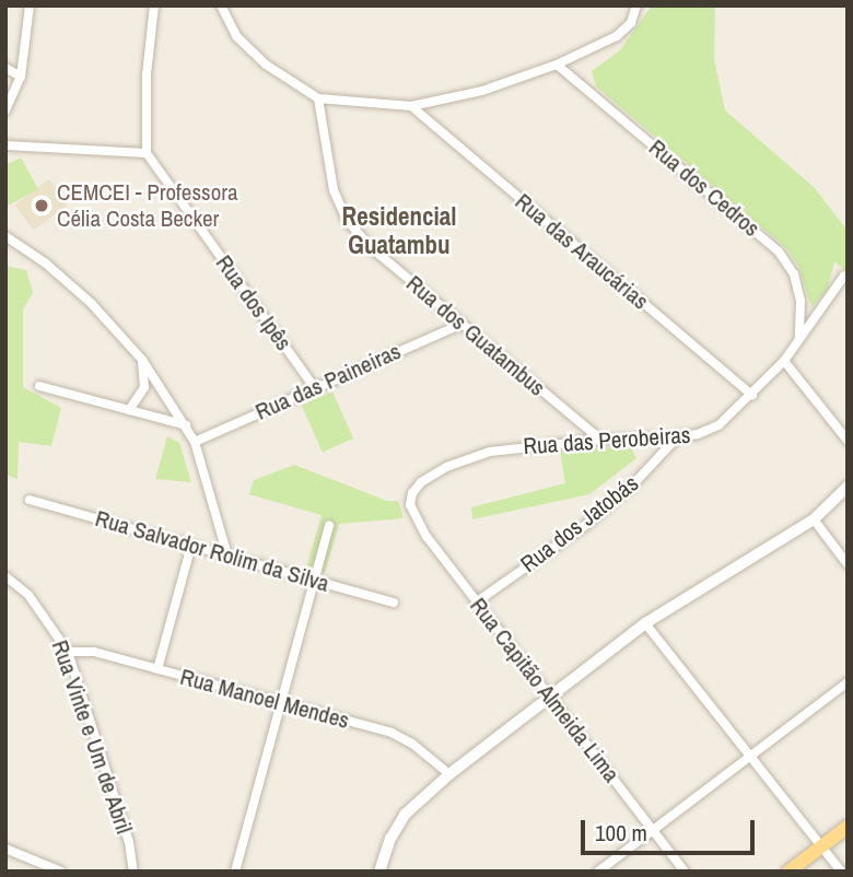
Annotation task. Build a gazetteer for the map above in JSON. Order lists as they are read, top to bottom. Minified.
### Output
{"streets":{"street":["Rua dos Cedros","Rua das Araucárias","Rua dos Ipês","Rua dos Guatambus","Rua das Paineiras","Rua das Perobeiras","Rua dos Jatobás","Rua Salvador Rolim da Silva","Rua Capitão Almeida Lima","Rua Manoel Mendes","Rua Vinte e Um de Abril"]},"crossings":[["Rua dos Cedros","Rua das Perobeiras"],["Rua das Araucárias","Rua das Perobeiras"],["Rua dos Ipês","Rua das Paineiras"],["Rua dos Guatambus","Rua das Paineiras"],["Rua dos Guatambus","Rua das Perobeiras"],["Rua das Perobeiras","Rua dos Jatobás"],["Rua das Perobeiras","Rua Capitão Almeida Lima"],["Rua dos Jatobás","Rua Capitão Almeida Lima"],["Rua Manoel Mendes","Rua Vinte e Um de Abril"]],"districts":["Residencial Guatambu"],"places":["CEMCEI - Professora Célia Costa Becker"],"scale_bar":"100 m"}
